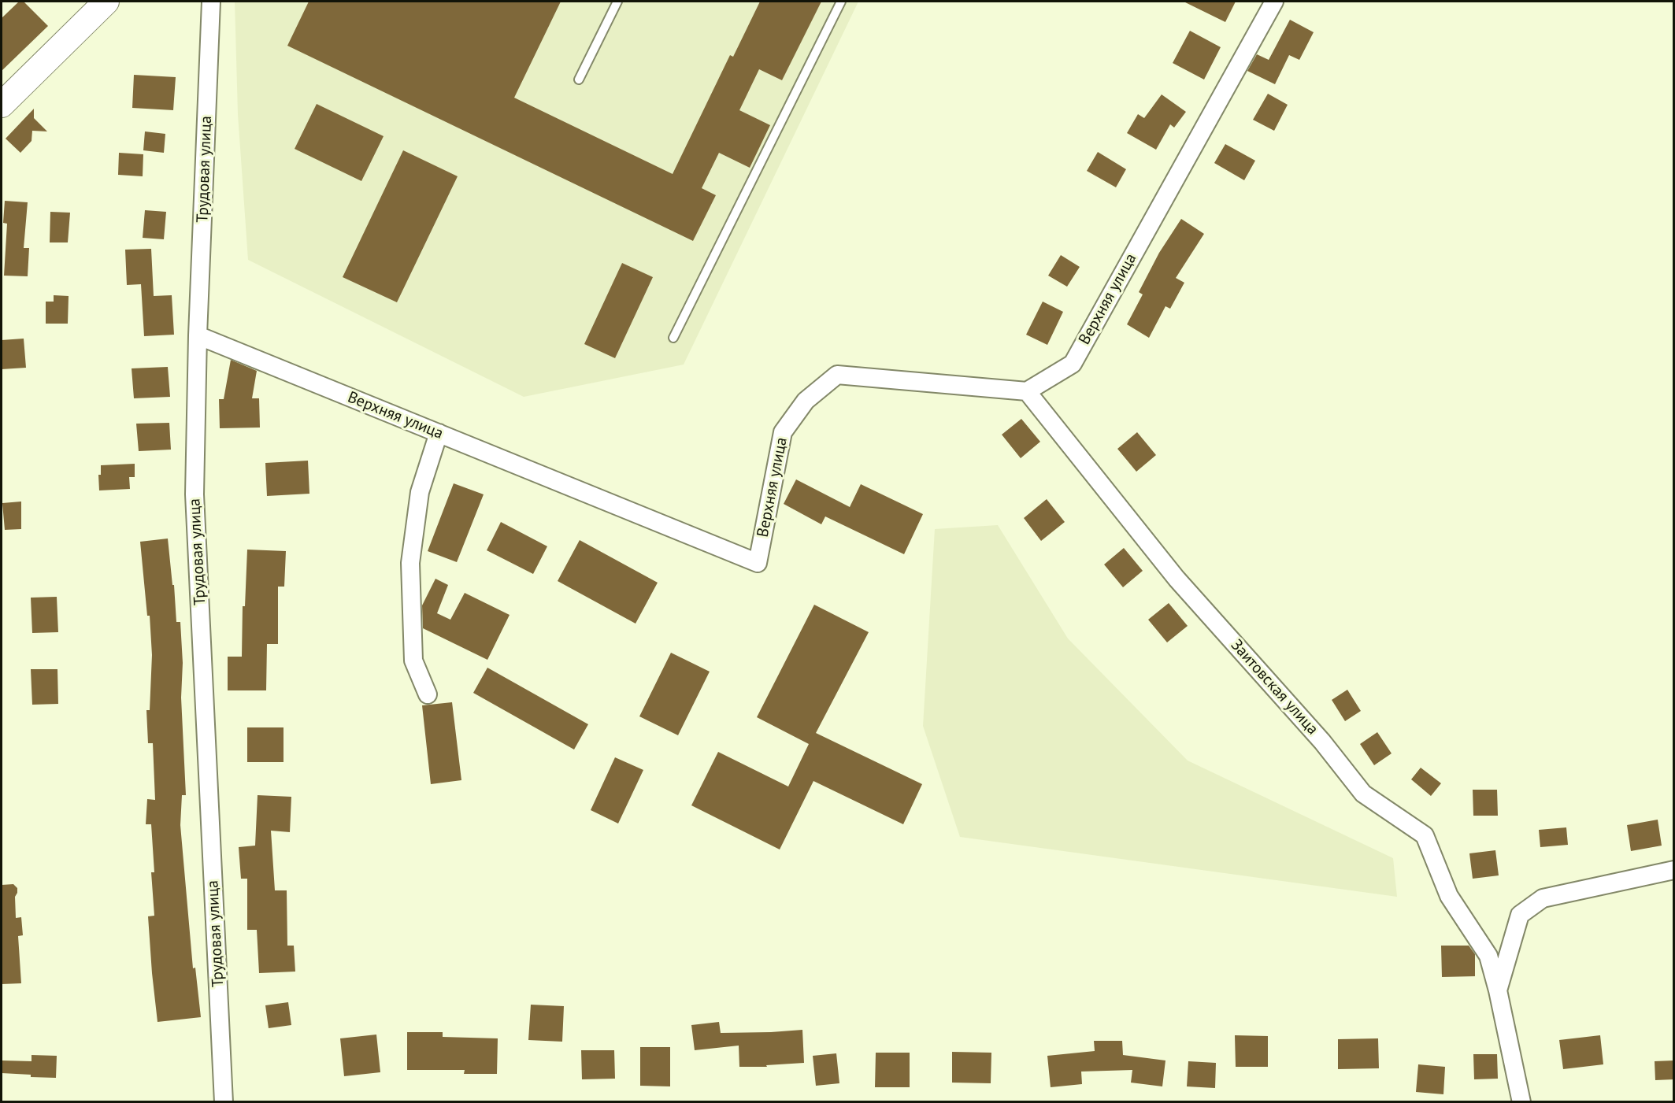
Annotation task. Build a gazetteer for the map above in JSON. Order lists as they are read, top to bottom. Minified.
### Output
{"streets":{"street":["Трудовая улица","Верхняя улица","Заитовская улица"]},"crossings":[["Трудовая улица","Верхняя улица"],["Верхняя улица","Заитовская улица"]]}
